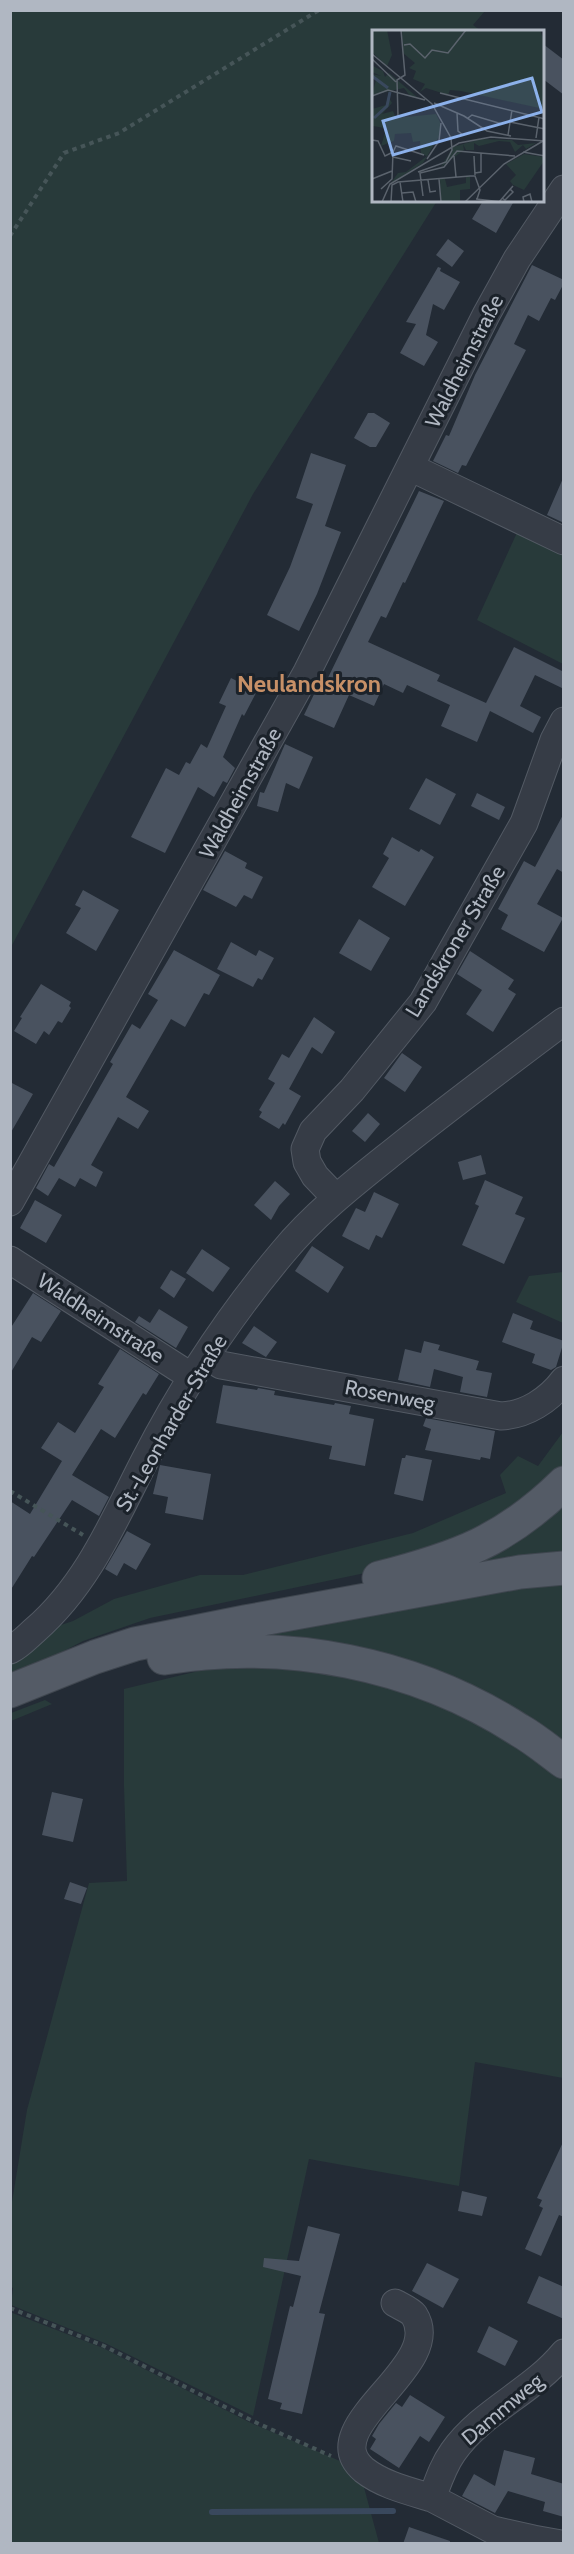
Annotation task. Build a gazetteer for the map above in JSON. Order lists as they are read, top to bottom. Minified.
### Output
{"streets":{"street":["Waldheimstraße","Landskroner Straße","Rosenweg","St.-Leonharder-Straße","Dammweg"]},"crossings":[["Waldheimstraße","Rosenweg"],["Waldheimstraße","St.-Leonharder-Straße"],["Landskroner Straße","St.-Leonharder-Straße"],["Rosenweg","St.-Leonharder-Straße"]],"districts":["Neulandskron"]}
